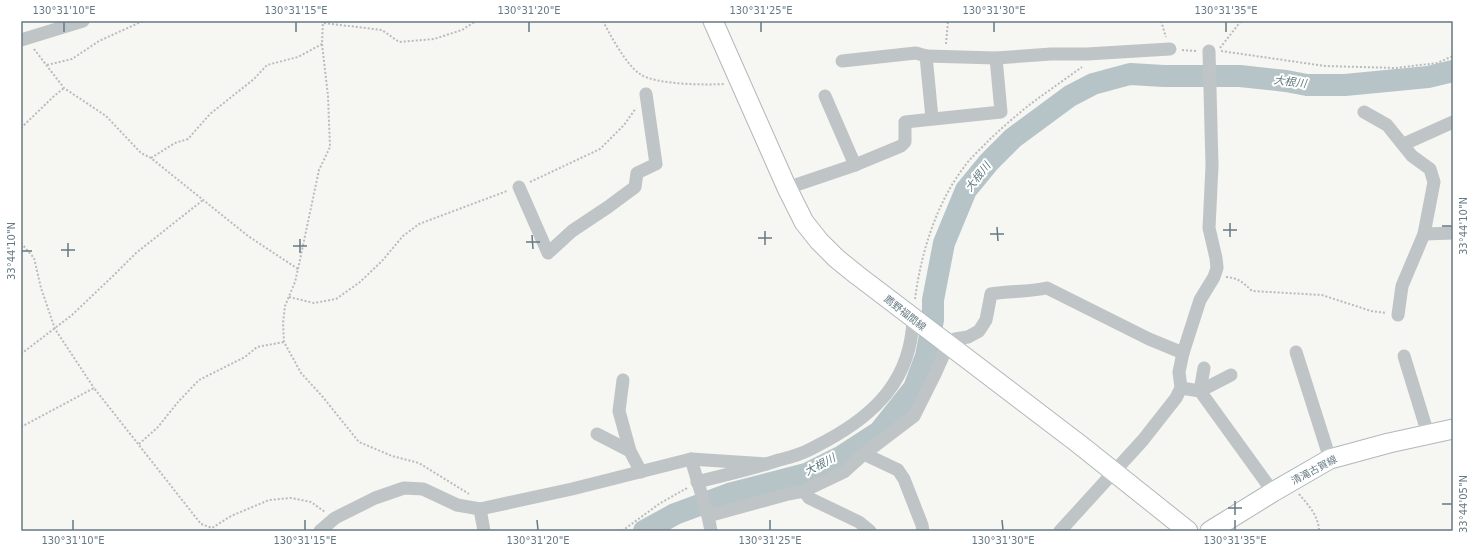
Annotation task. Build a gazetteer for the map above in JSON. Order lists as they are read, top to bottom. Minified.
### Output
{"streets":{"main road":["薦野福間線","清滝古賀線"]},"water":["大根川"],"coordinates":["130°31'10\"E","130°31'15\"E","130°31'20\"E","130°31'25\"E","130°31'30\"E","130°31'35\"E","33°44'10\"N","33°44'05\"N"]}
